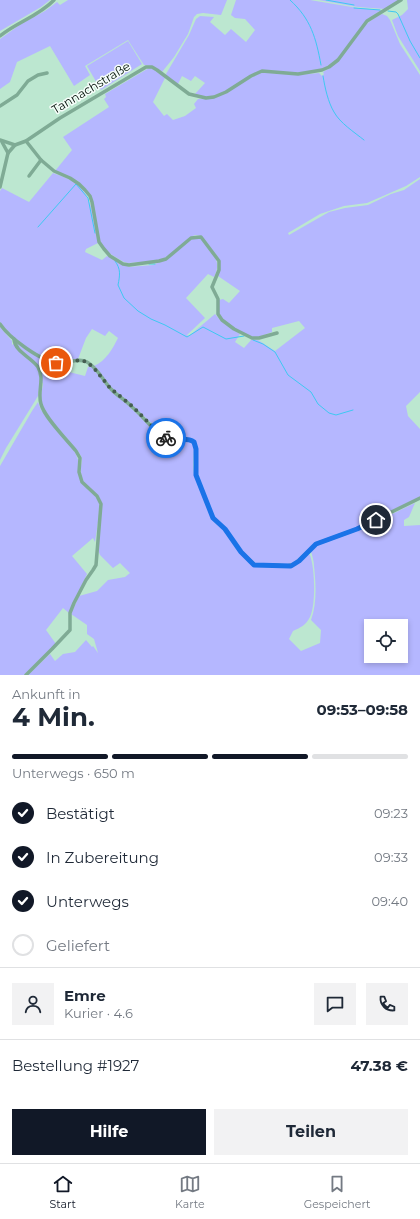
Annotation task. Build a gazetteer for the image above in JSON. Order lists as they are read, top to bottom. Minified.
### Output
{"streets":{"street":["Tannachstraße"]},"page":{"heading":["4 Min.","Ankunft in","09:53–09:58"],"panel":["Emre","Kurier · 4.6","Bestellung #1927","47.38 €"],"bar":"Unterwegs · 650 m","list":[["Bestätigt","09:23"],["In Zubereitung","09:33"],["Unterwegs","09:40"],"Geliefert"],"buttons":["Hilfe","Teilen"],"tabs":["Start","Karte","Gespeichert"]}}
